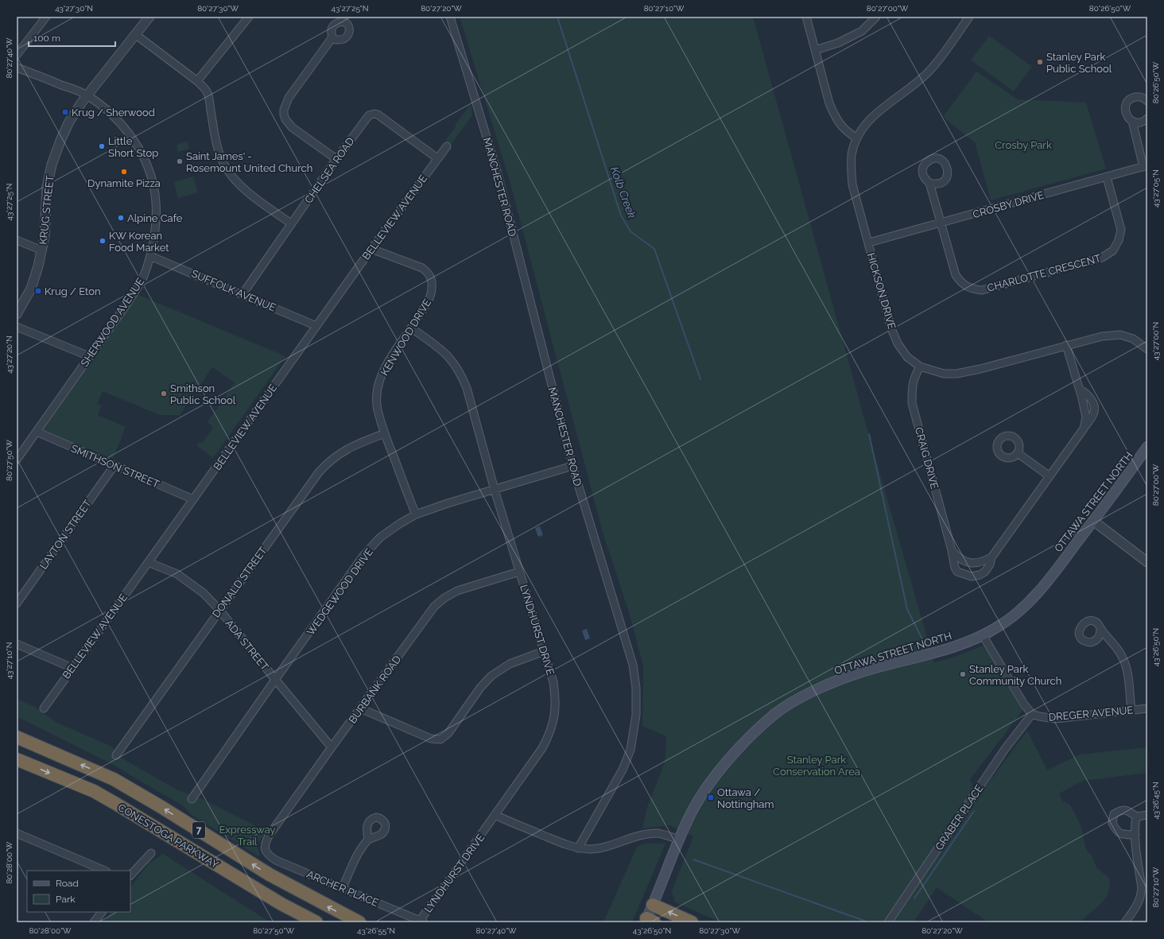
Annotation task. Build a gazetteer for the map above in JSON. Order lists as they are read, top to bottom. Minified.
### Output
{"streets":{"highway":["7","CONESTOGA PARKWAY"],"main road":["OTTAWA STREET NORTH"],"street":["CHELSEA ROAD","MANCHESTER ROAD","CROSBY DRIVE","KRUG STREET","BELLEVIEW AVENUE","CHARLOTTE CRESCENT","SUFFOLK AVENUE","HICKSON DRIVE","SHERWOOD AVENUE","KENWOOD DRIVE","CRAIG DRIVE","SMITHSON STREET","LAYTON STREET","DONALD STREET","WEDGEWOOD DRIVE","LYNDHURST DRIVE","ADA STREET","BURBANK ROAD","DREGER AVENUE","GRABER PLACE","ARCHER PLACE"]},"crossings":[["CHELSEA ROAD","BELLEVIEW AVENUE"],["CHELSEA ROAD","SUFFOLK AVENUE"],["MANCHESTER ROAD","WEDGEWOOD DRIVE"],["CROSBY DRIVE","CHARLOTTE CRESCENT"],["CROSBY DRIVE","HICKSON DRIVE"],["KRUG STREET","SHERWOOD AVENUE"],["BELLEVIEW AVENUE","SUFFOLK AVENUE"],["BELLEVIEW AVENUE","KENWOOD DRIVE"],["BELLEVIEW AVENUE","SMITHSON STREET"],["BELLEVIEW AVENUE","ADA STREET"],["SUFFOLK AVENUE","SHERWOOD AVENUE"],["HICKSON DRIVE","CRAIG DRIVE"],["SHERWOOD AVENUE","SMITHSON STREET"],["KENWOOD DRIVE","DONALD STREET"],["KENWOOD DRIVE","WEDGEWOOD DRIVE"],["KENWOOD DRIVE","LYNDHURST DRIVE"],["SMITHSON STREET","LAYTON STREET"],["DONALD STREET","ADA STREET"],["WEDGEWOOD DRIVE","LYNDHURST DRIVE"],["WEDGEWOOD DRIVE","ADA STREET"],["LYNDHURST DRIVE","BURBANK ROAD"],["LYNDHURST DRIVE","ARCHER PLACE"],["ADA STREET","BURBANK ROAD"],["BURBANK ROAD","ARCHER PLACE"],["DREGER AVENUE","GRABER PLACE"]],"water":["Kolb Creek"],"parks":["Crosby Park","Stanley Park Conservation Area","Expressway Trail"],"places":{"other":["Stanley Park Public School","Little Short Stop","Saint James' - Rosemount United Church","Dynamite Pizza","Alpine Cafe","KW Korean Food Market","Smithson Public School","Stanley Park Community Church"],"transit":["Krug / Sherwood","Krug / Eton","Ottawa / Nottingham"]},"legend":["Road","Park"],"scale_bar":"100 m","coordinates":["43°27'30\"N","80°27'30\"W","43°27'25\"N","80°27'20\"W","80°27'10\"W","80°27'00\"W","80°26'50\"W","80°27'40\"W","43°27'05\"N","43°27'00\"N","43°27'20\"N","80°27'50\"W","43°26'50\"N","43°27'10\"N","43°26'45\"N","80°28'00\"W","43°26'55\"N"]}
